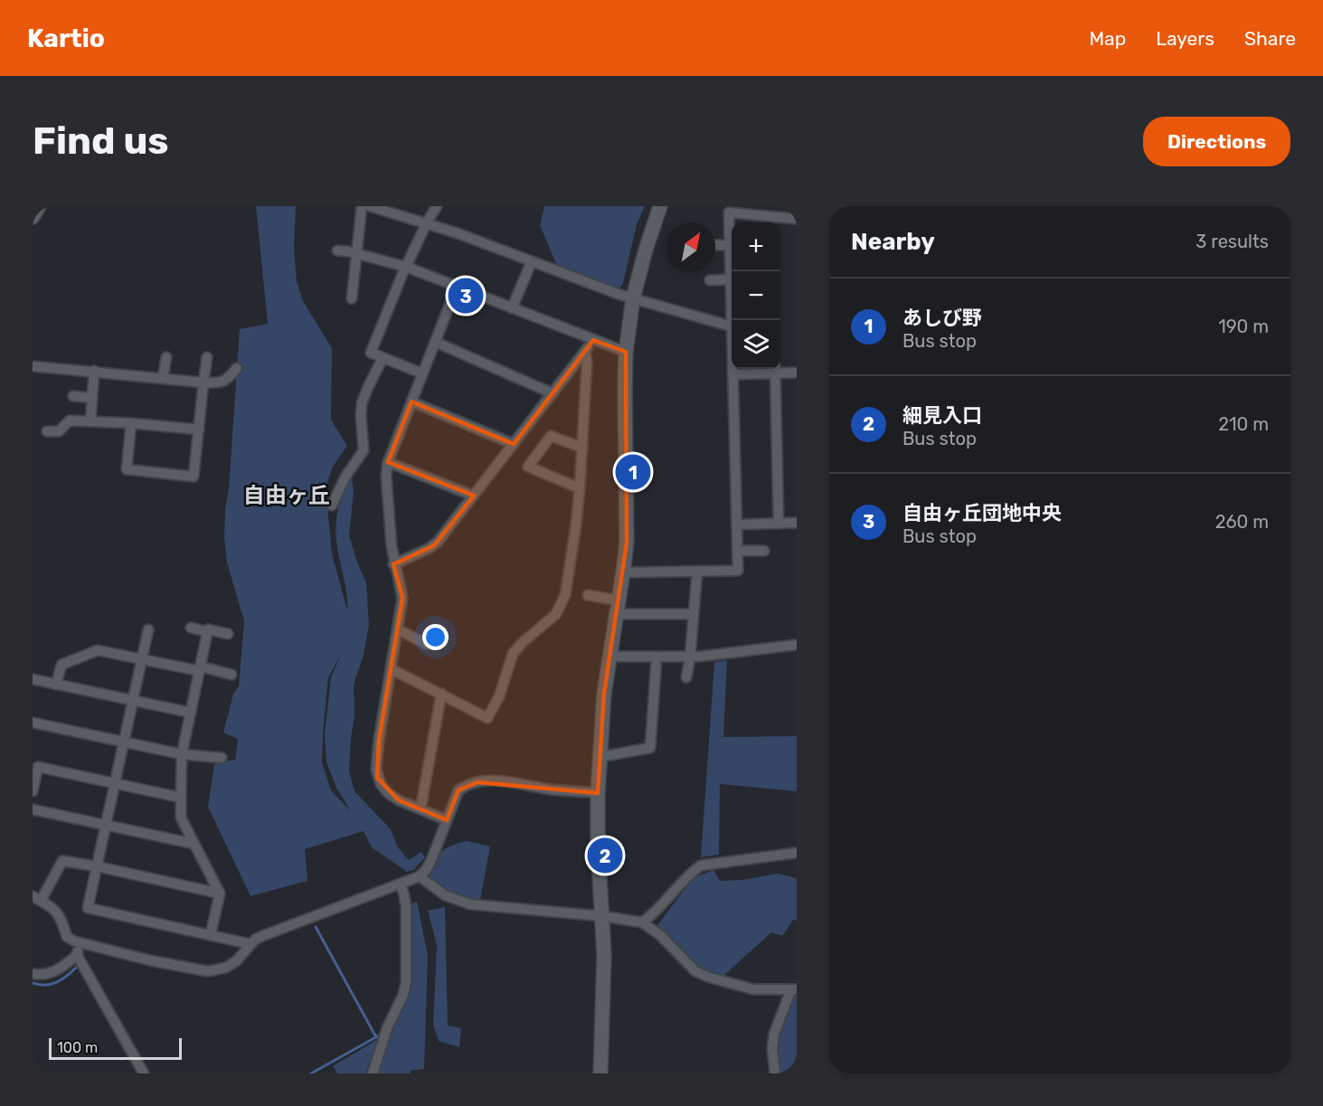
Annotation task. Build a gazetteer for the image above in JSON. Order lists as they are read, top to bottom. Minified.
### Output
{"districts":["自由ヶ丘"],"scale_bar":"100 m","north":"top right","page":{"header":"Kartio","nav":["Map","Layers","Share"],"buttons":"Directions","title":"Find us","heading":["Nearby","3 results"],"map_buttons":["+","−"],"pins":["3","1","2"],"list":[{"mark":"1","name":"あしび野","note":"Bus stop","value":"190 m"},{"mark":"2","name":"細見入口","note":"Bus stop","value":"210 m"},{"mark":"3","name":"自由ヶ丘団地中央","note":"Bus stop","value":"260 m"}],"scale":"100 m"}}
